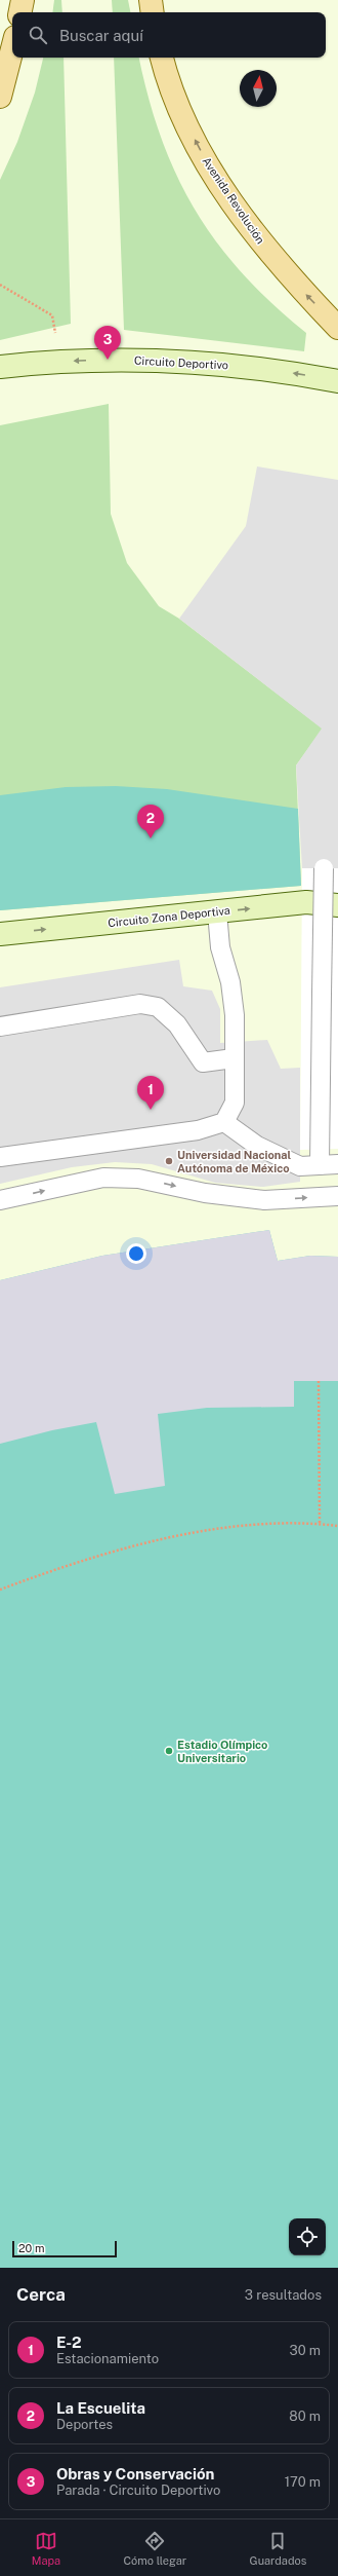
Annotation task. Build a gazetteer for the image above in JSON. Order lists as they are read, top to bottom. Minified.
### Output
{"streets":{"main road":["Avenida Revolución"],"street":["Circuito Deportivo","Circuito Zona Deportiva"]},"one_way":["Avenida Revolución","Circuito Deportivo","Circuito Zona Deportiva"],"places":["Universidad Nacional Autónoma de México","Estadio Olímpico Universitario"],"scale_bar":"20 m","north":"top","page":{"search":"Buscar aquí","pins":["3","2","1"],"scale":"20 m","heading":["Cerca","3 resultados"],"list":[{"mark":"1","name":"E-2","note":"Estacionamiento","value":"30 m"},{"mark":"2","name":"La Escuelita","note":"Deportes","value":"80 m"},{"mark":"3","name":"Obras y Conservación","note":"Parada · Circuito Deportivo","value":"170 m"}],"nav":["Mapa","Cómo llegar","Guardados"]}}
